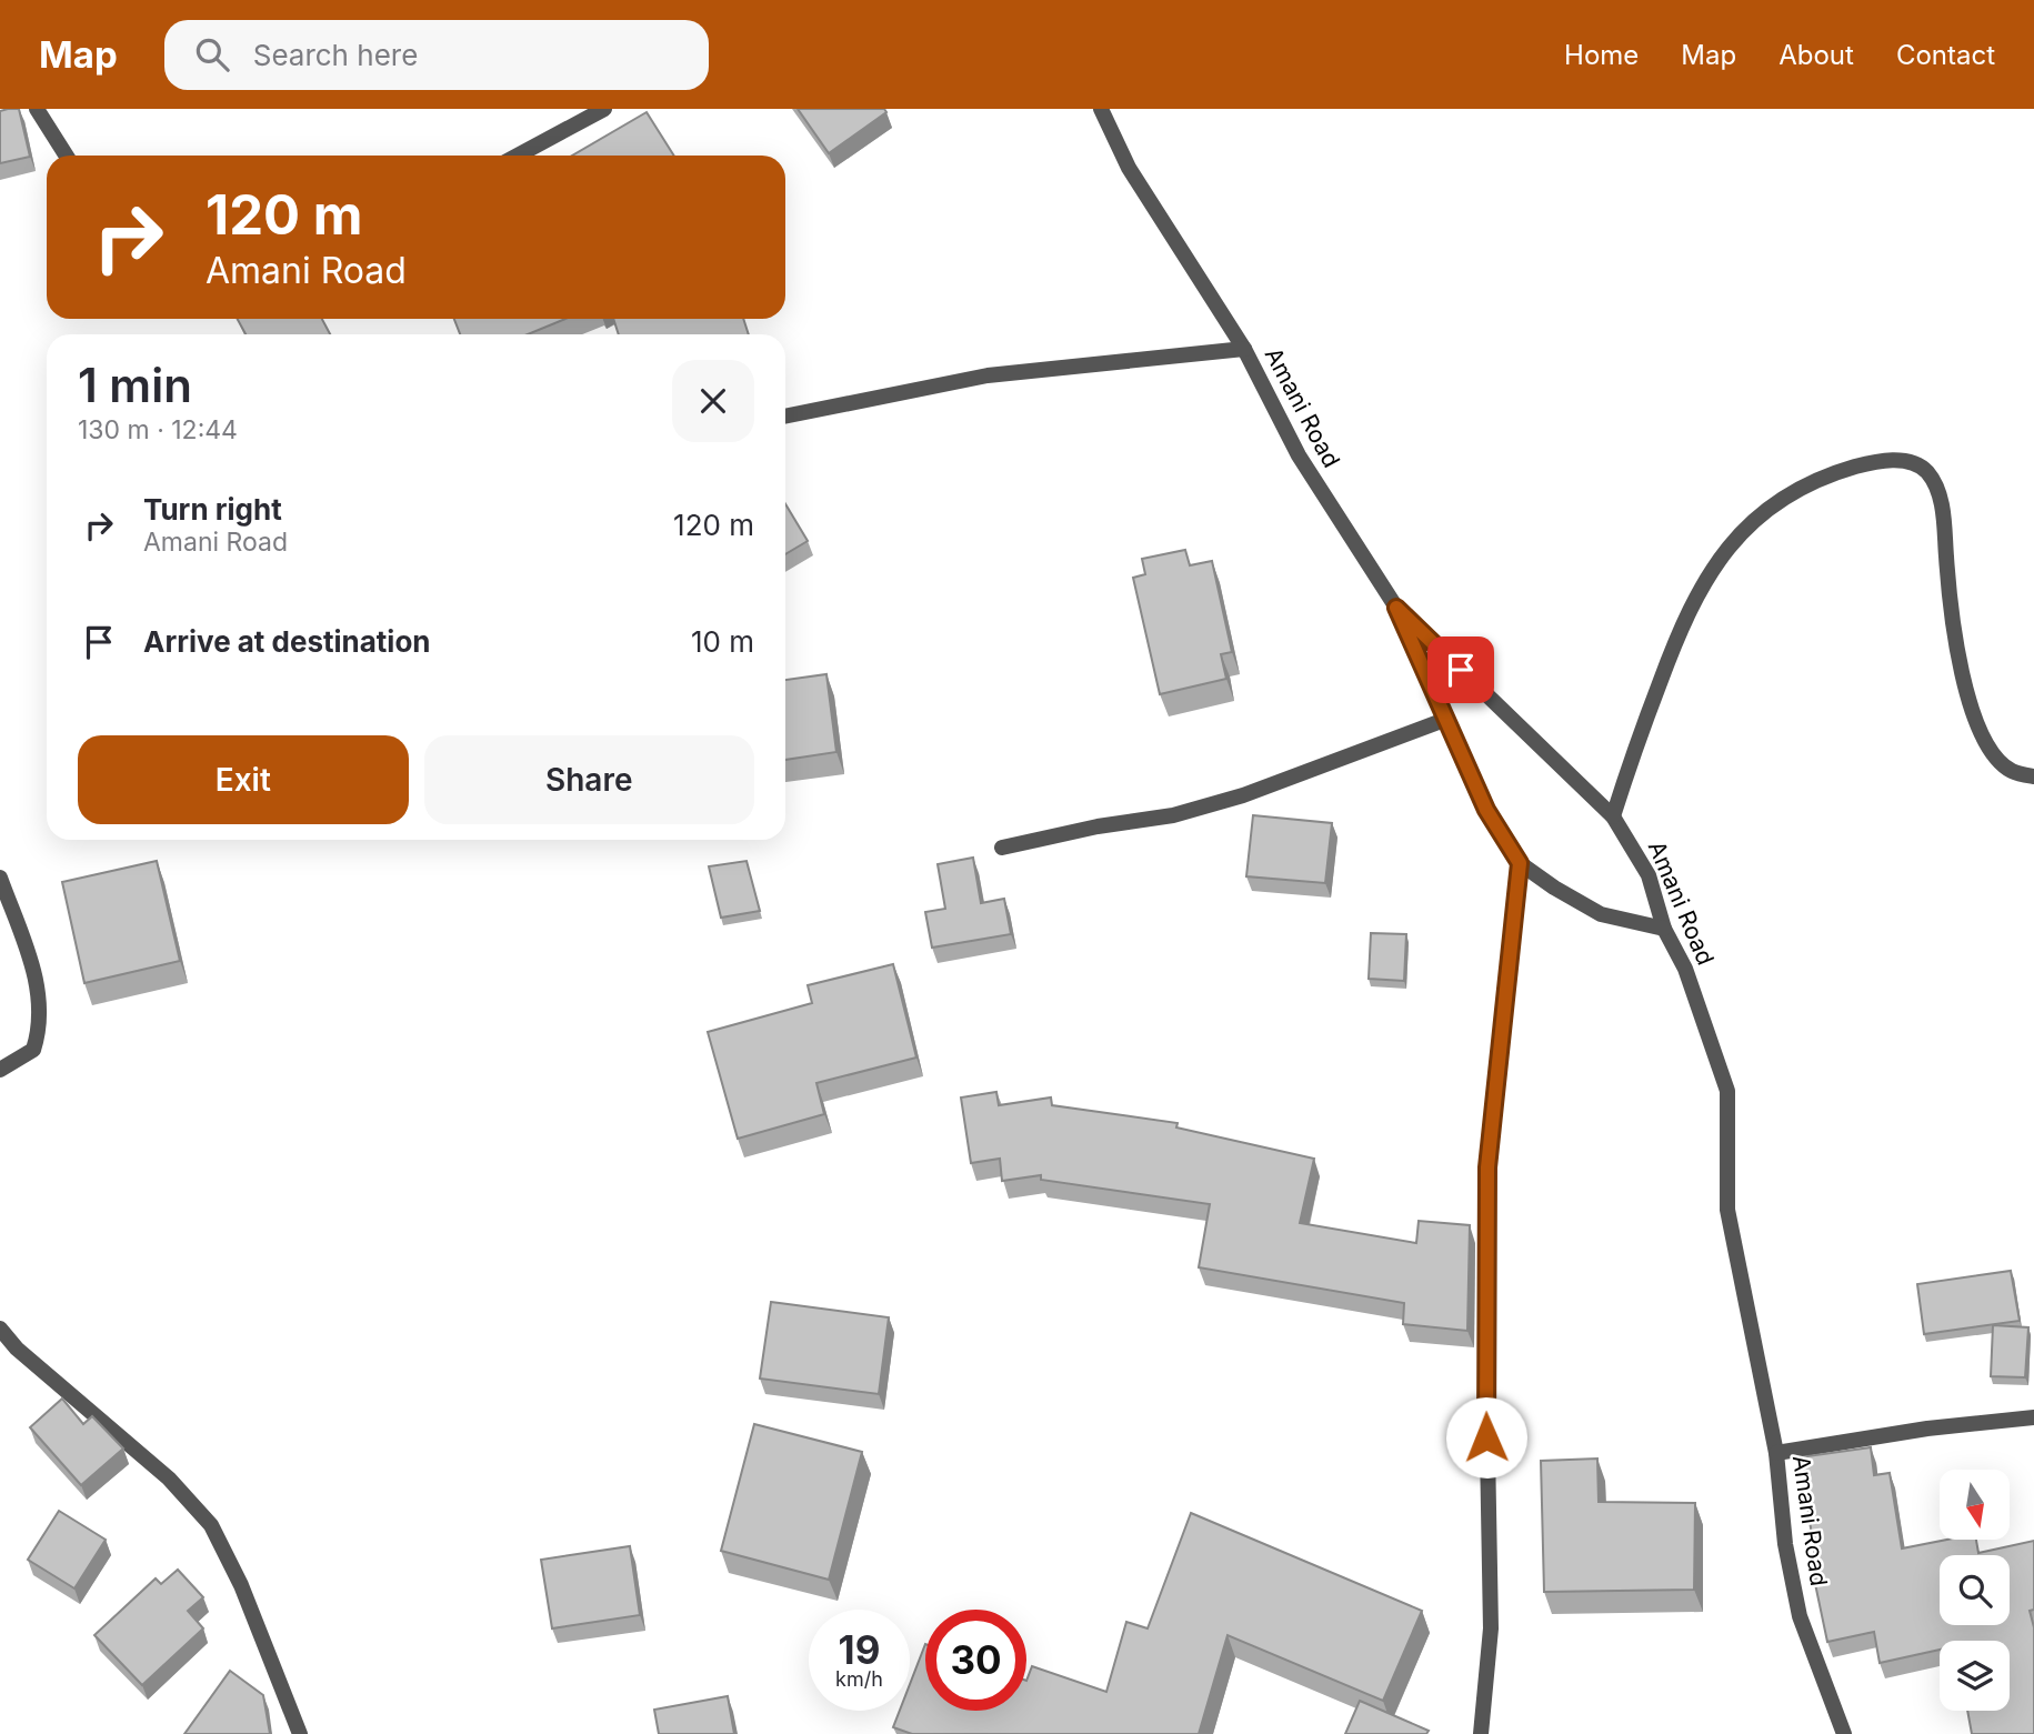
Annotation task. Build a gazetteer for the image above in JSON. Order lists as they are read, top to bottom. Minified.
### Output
{"streets":{"street":["Amani Road"]},"north":"bottom","page":{"header":"Map","search":"Search here","nav":["Home","Map","About","Contact"],"turn":["120 m","Amani Road"],"heading":["1 min","130 m · 12:44"],"list":[{"name":"Turn right","note":"Amani Road","value":"120 m"},{"name":"Arrive at destination","value":"10 m"}],"buttons":["Exit","Share"],"speed":"19 km/h","limit":"30"}}
